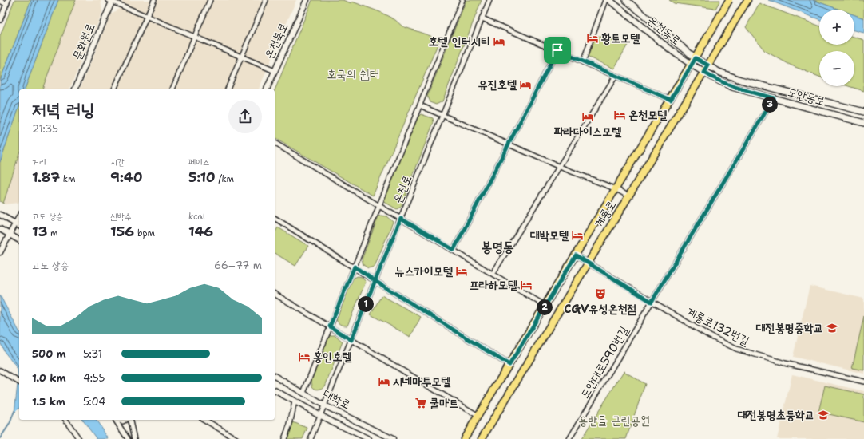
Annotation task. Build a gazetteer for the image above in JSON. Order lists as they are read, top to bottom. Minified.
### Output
{"streets":{"main road":["온천동로","도안동로","계룡로"],"street":["온천북로","문화원로","온천로","계룡로132번길","도안대로590번길","대학로"]},"crossings":[["온천동로","도안동로"],["온천동로","계룡로"],["도안동로","계룡로"],["도안동로","도안대로590번길"],["온천로","대학로"],["계룡로","계룡로132번길"],["계룡로132번길","도안대로590번길"]],"districts":["봉명동"],"parks":["호국의 쉼터","용반들 근린공원"],"places":{"hotel":["황토모텔","호텔 인터시티","유진호텔","온천모텔","파라다이스모텔","대박모텔","뉴스카이모텔","프라하모텔","홍인호텔","시네마투모텔"],"theatre":["CGV유성온천점"],"school or university":["대전봉명중학교","대전봉명초등학교"],"supermarket":["쿨마트"]},"page":{"map_buttons":["+","−"],"heading":["저녁 러닝","21:35"],"pins":["3","1","2"],"stats":[["거리","1.87 km"],["시간","9:40"],["페이스","5:10 /km"],["고도 상승","13 m"],["심박수","156 bpm"],["kcal","146"]],"chart":["고도 상승","66–77 m"],"list":[{"name":"500 m","note":"5:31"},{"name":"1.0 km","note":"4:55"},{"name":"1.5 km","note":"5:04"}]}}
